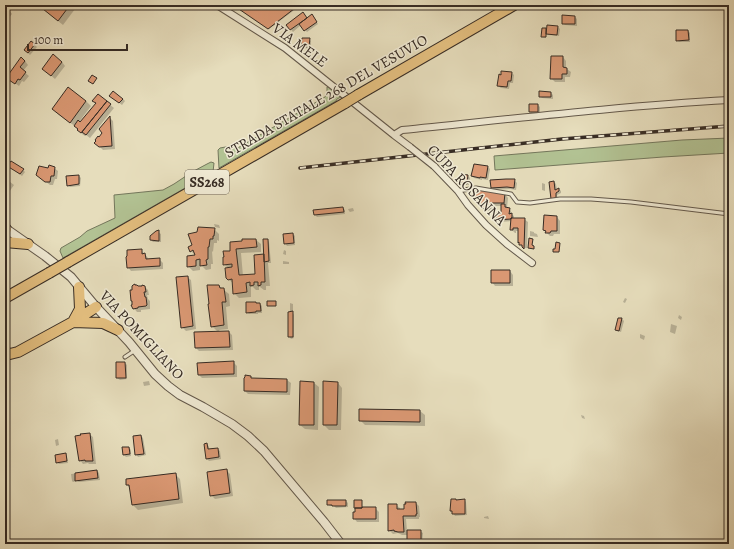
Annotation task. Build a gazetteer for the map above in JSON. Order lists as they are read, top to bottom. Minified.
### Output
{"streets":{"highway":["STRADA STATALE 268 DEL VESUVIO","SS268"],"street":["VIA MELE","CUPA ROSANNA","VIA POMIGLIANO"]},"crossings":[["VIA MELE","CUPA ROSANNA"]],"scale_bar":"100 m"}
